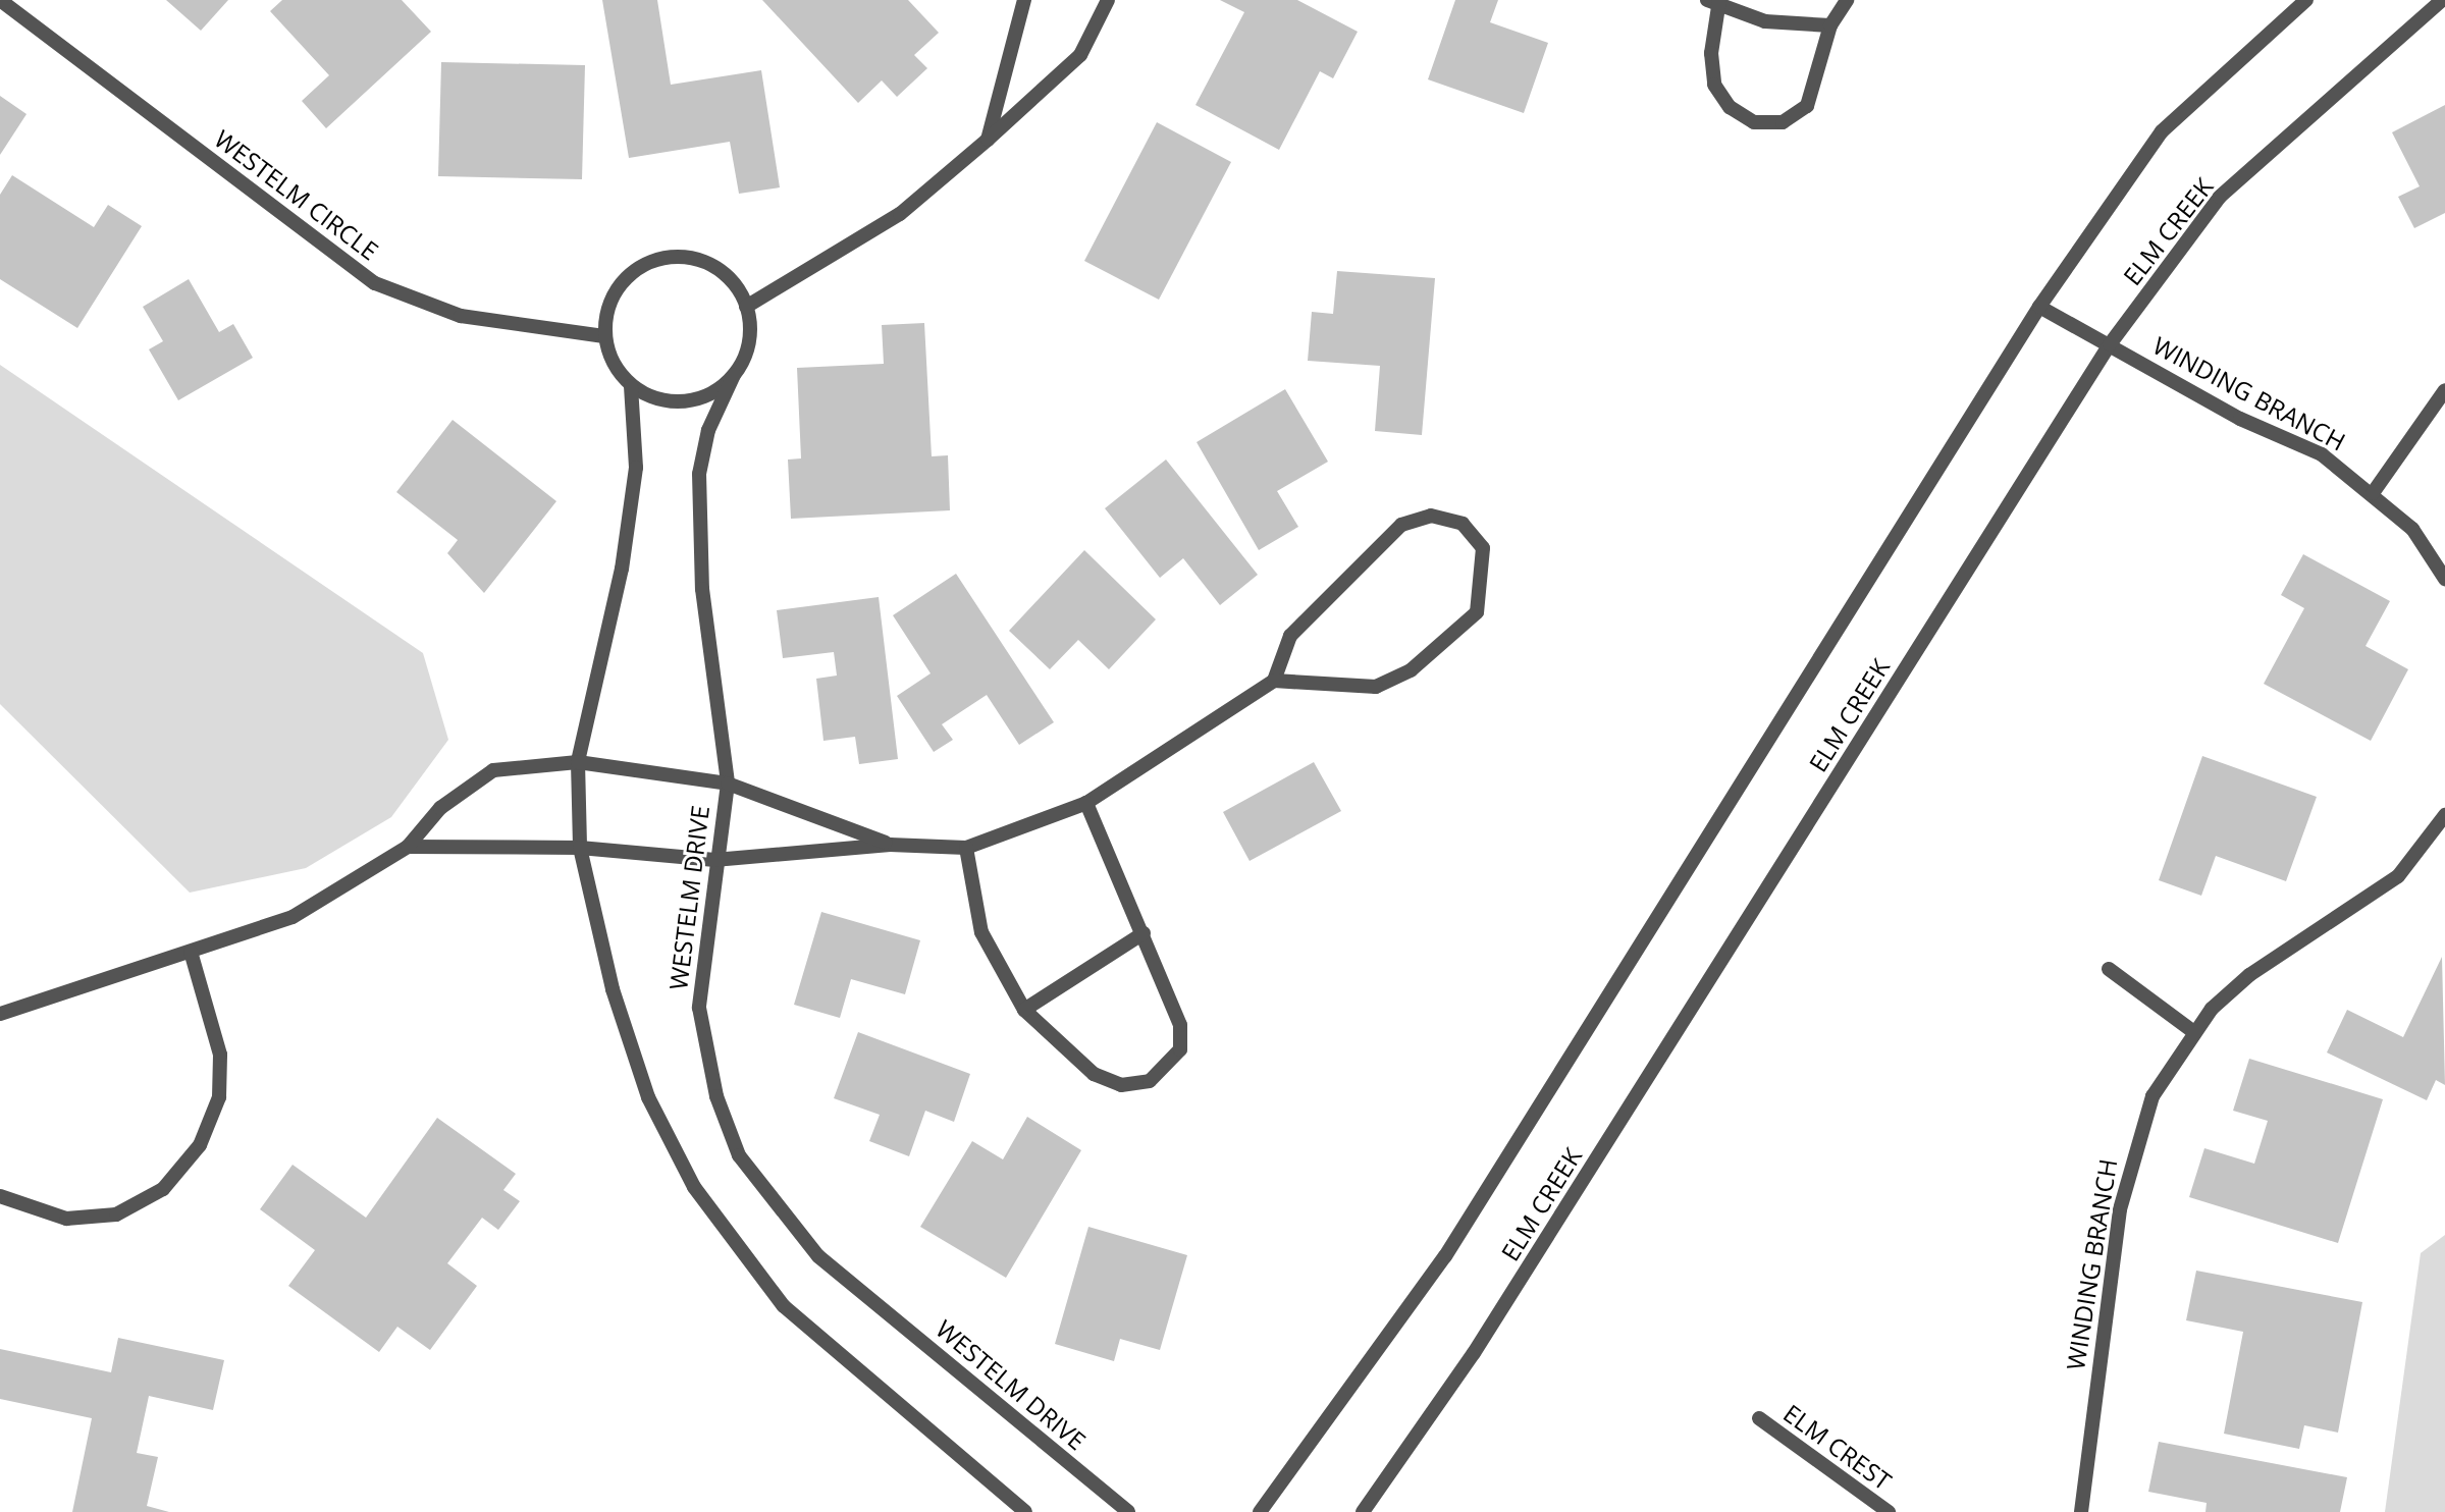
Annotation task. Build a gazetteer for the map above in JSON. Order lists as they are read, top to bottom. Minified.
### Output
{"streets":{"street":["WESTELM CIRCLE","ELM CREEK","WINDING BRANCH","WESTELM DRIVE","ELM CREST"]},"crossings":[["WESTELM CIRCLE","WESTELM DRIVE"],["ELM CREEK","WINDING BRANCH"]]}
